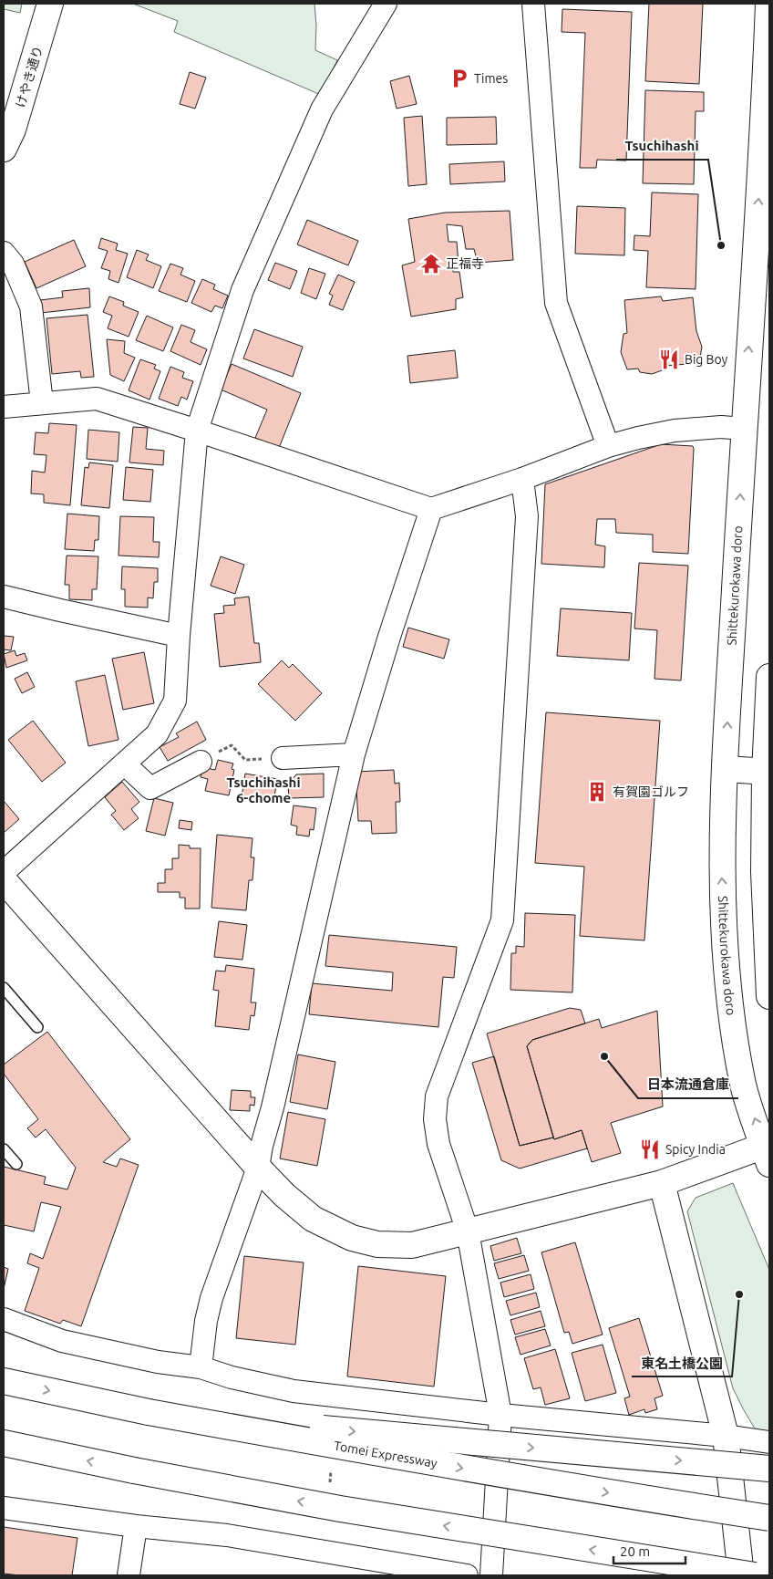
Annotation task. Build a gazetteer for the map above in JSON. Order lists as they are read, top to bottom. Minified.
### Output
{"streets":{"main road":["けやき通り","Shittekurokawa doro","Tomei Expressway"]},"one_way":["Shittekurokawa doro"],"districts":["Tsuchihashi 6-chome"],"places":{"parking":["Times"],"other":["Tsuchihashi","日本流通倉庫","東名土橋公園"],"temple":["正福寺"],"restaurant":["Big Boy","Spicy India"],"building":["有賀園ゴルフ"]},"scale_bar":"20 m"}
